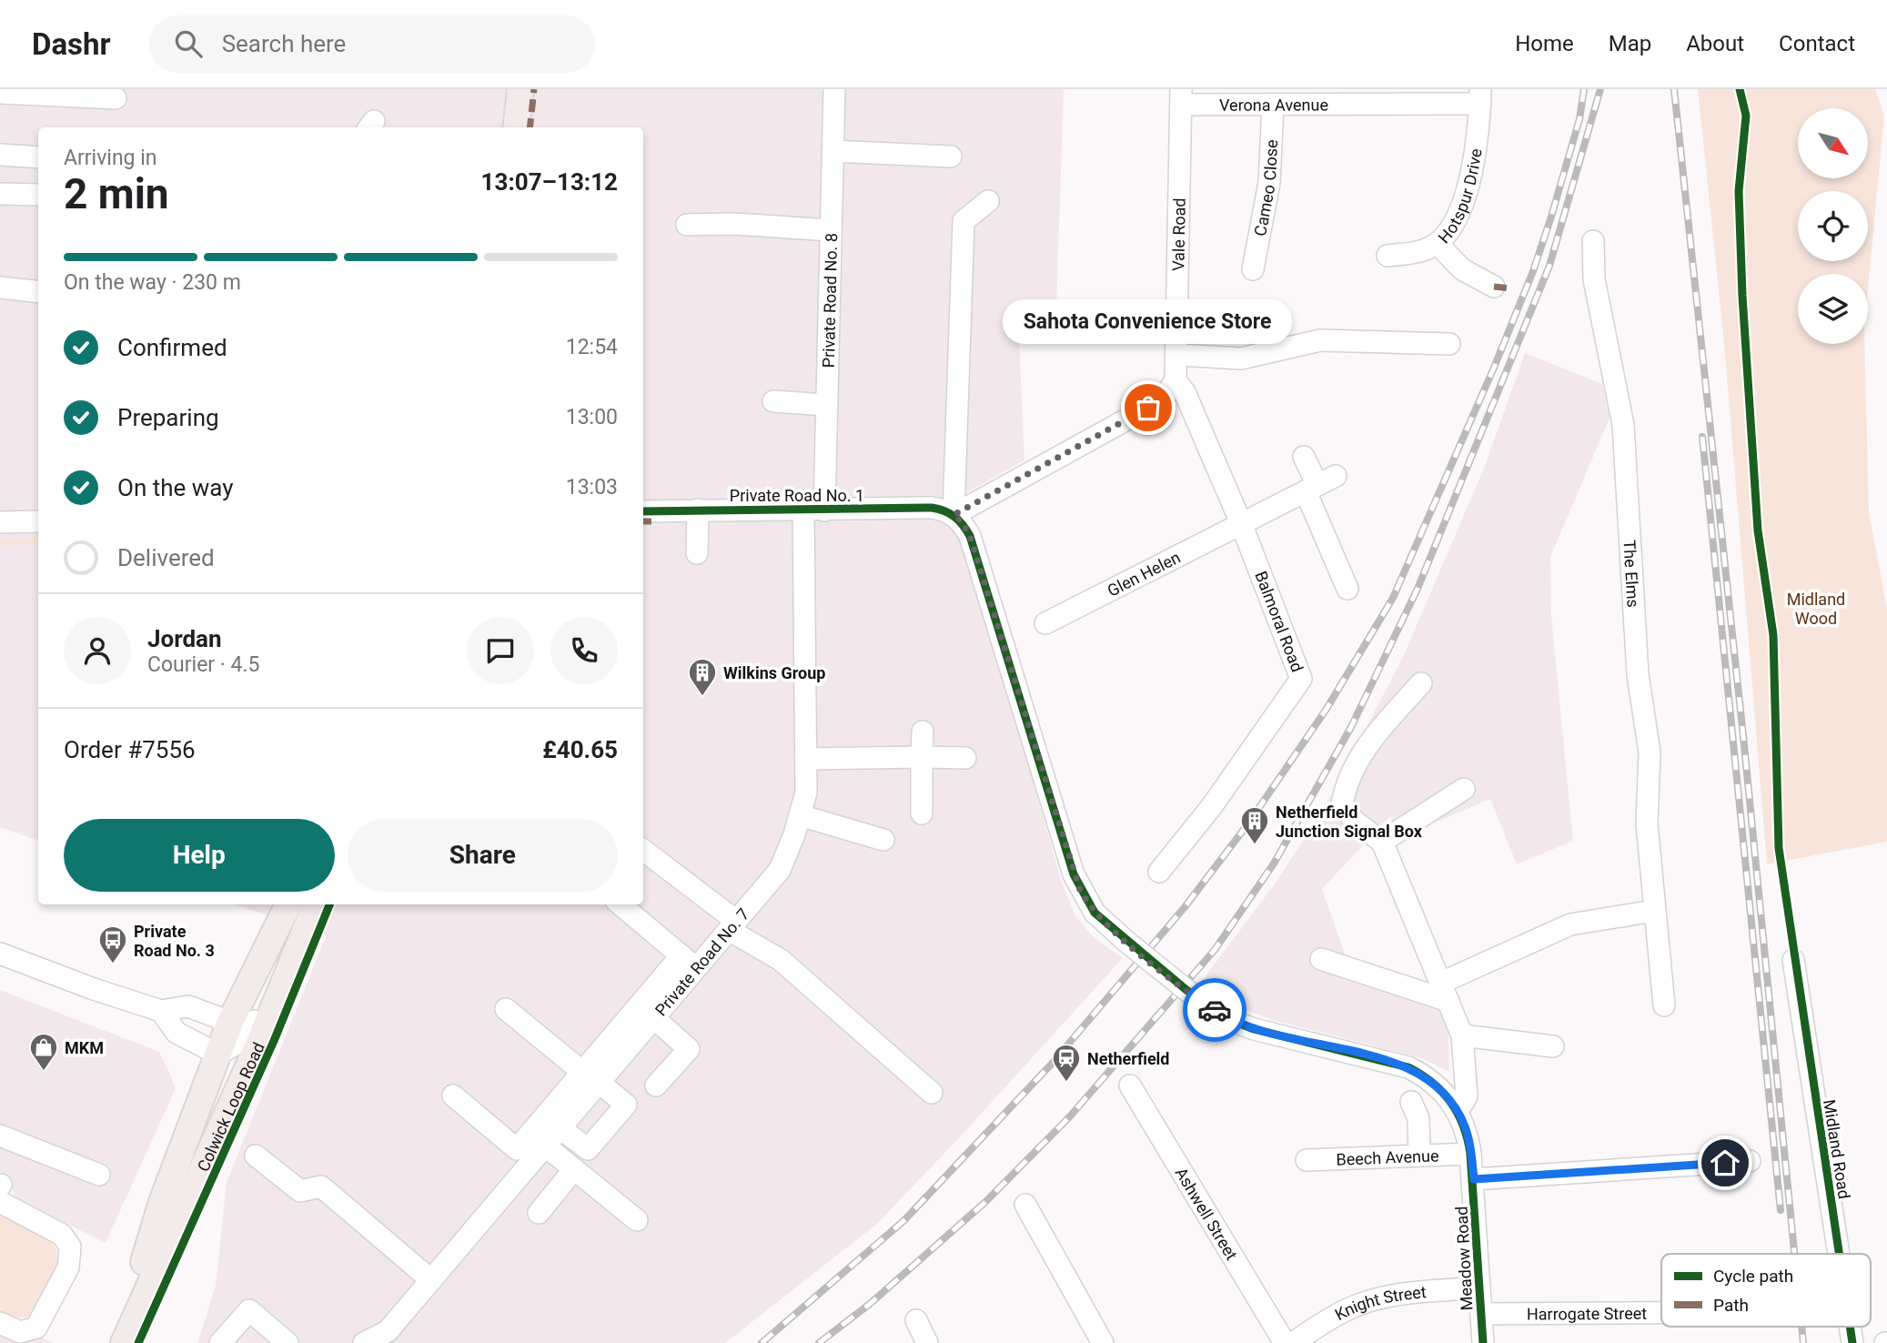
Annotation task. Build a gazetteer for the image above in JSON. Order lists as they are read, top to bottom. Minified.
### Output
{"streets":{"main road":["Colwick Loop Road"],"street":["Verona Avenue","Cameo Close","Hotspur Drive","Vale Road","Private Road No. 8","Private Road No. 1","Glen Helen","The Elms","Balmoral Road","Private Road No. 7","Midland Road","Beech Avenue","Ashwell Street","Meadow Road","Knight Street","Harrogate Street"]},"crossings":[["Verona Avenue","Cameo Close"],["Verona Avenue","Hotspur Drive"],["Verona Avenue","Vale Road"],["Vale Road","Balmoral Road"],["Private Road No. 8","Private Road No. 1"],["Private Road No. 1","Private Road No. 7"],["Glen Helen","Balmoral Road"],["Beech Avenue","Meadow Road"],["Meadow Road","Knight Street"],["Meadow Road","Harrogate Street"]],"parks":["Midland Wood"],"places":{"other":["Sahota Convenience Store"],"building":["Wilkins Group","Netherfield Junction Signal Box"],"bus stop":["Private Road No. 3"],"shop":["MKM"],"station":["Netherfield"]},"legend":["Cycle path","Path"],"north":"bottom right","page":{"header":"Dashr","search":"Search here","nav":["Home","Map","About","Contact"],"heading":["2 min","Arriving in","13:07–13:12"],"panel":["Jordan","Courier · 4.5","Order #7556","£40.65"],"bar":"On the way · 230 m","bubble":"Sahota Convenience Store","list":[["Confirmed","12:54"],["Preparing","13:00"],["On the way","13:03"],"Delivered"],"buttons":["Help","Share"]}}
